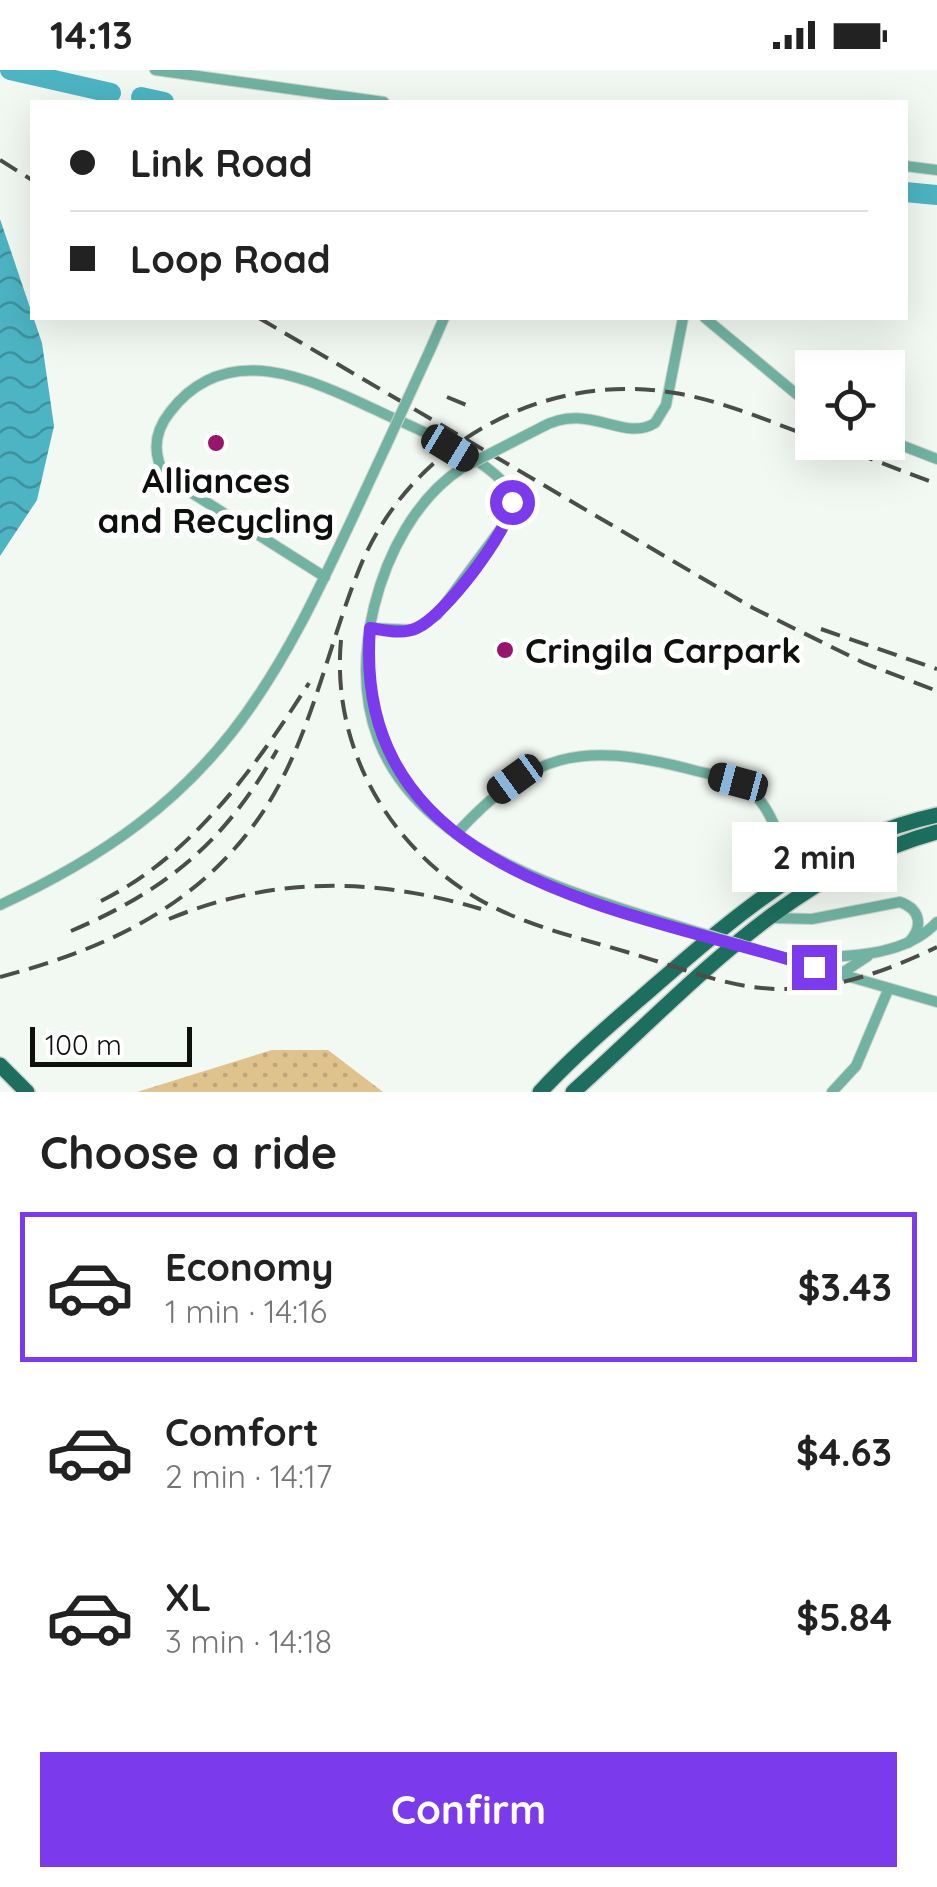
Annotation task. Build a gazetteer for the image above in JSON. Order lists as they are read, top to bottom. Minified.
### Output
{"places":["Alliances and Recycling","Cringila Carpark"],"scale_bar":"100 m","page":{"status":"14:13","banner":["Link Road","Loop Road"],"bubble":"2 min","scale":"100 m","heading":"Choose a ride","list":[{"name":"Economy","note":"1 min · 14:16","value":"$3.43"},{"name":"Comfort","note":"2 min · 14:17","value":"$4.63"},{"name":"XL","note":"3 min · 14:18","value":"$5.84"}],"buttons":"Confirm"}}
